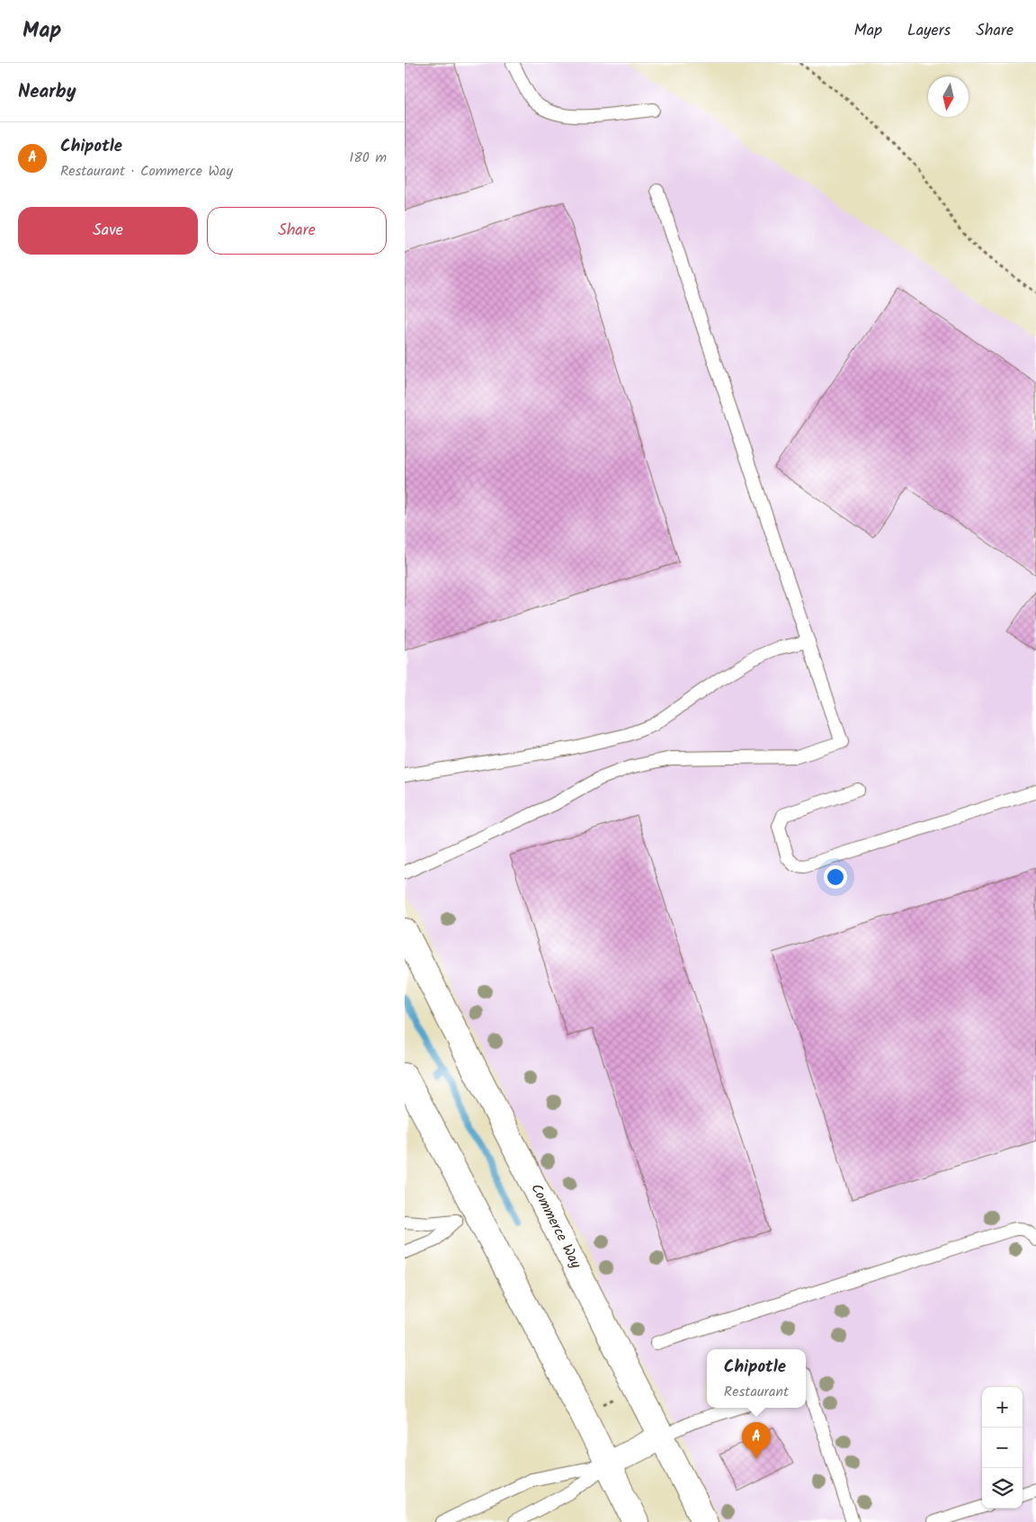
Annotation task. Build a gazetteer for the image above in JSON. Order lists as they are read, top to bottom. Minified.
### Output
{"streets":{"street":["Commerce Way"]},"north":"bottom","page":{"header":"Map","nav":["Map","Layers","Share"],"heading":"Nearby","list":[{"mark":"A","name":"Chipotle","note":"Restaurant · Commerce Way","value":"180 m"}],"buttons":["Save","Share"],"popup":["Chipotle","Restaurant"],"map_buttons":["+","−"],"pins":"A"}}
